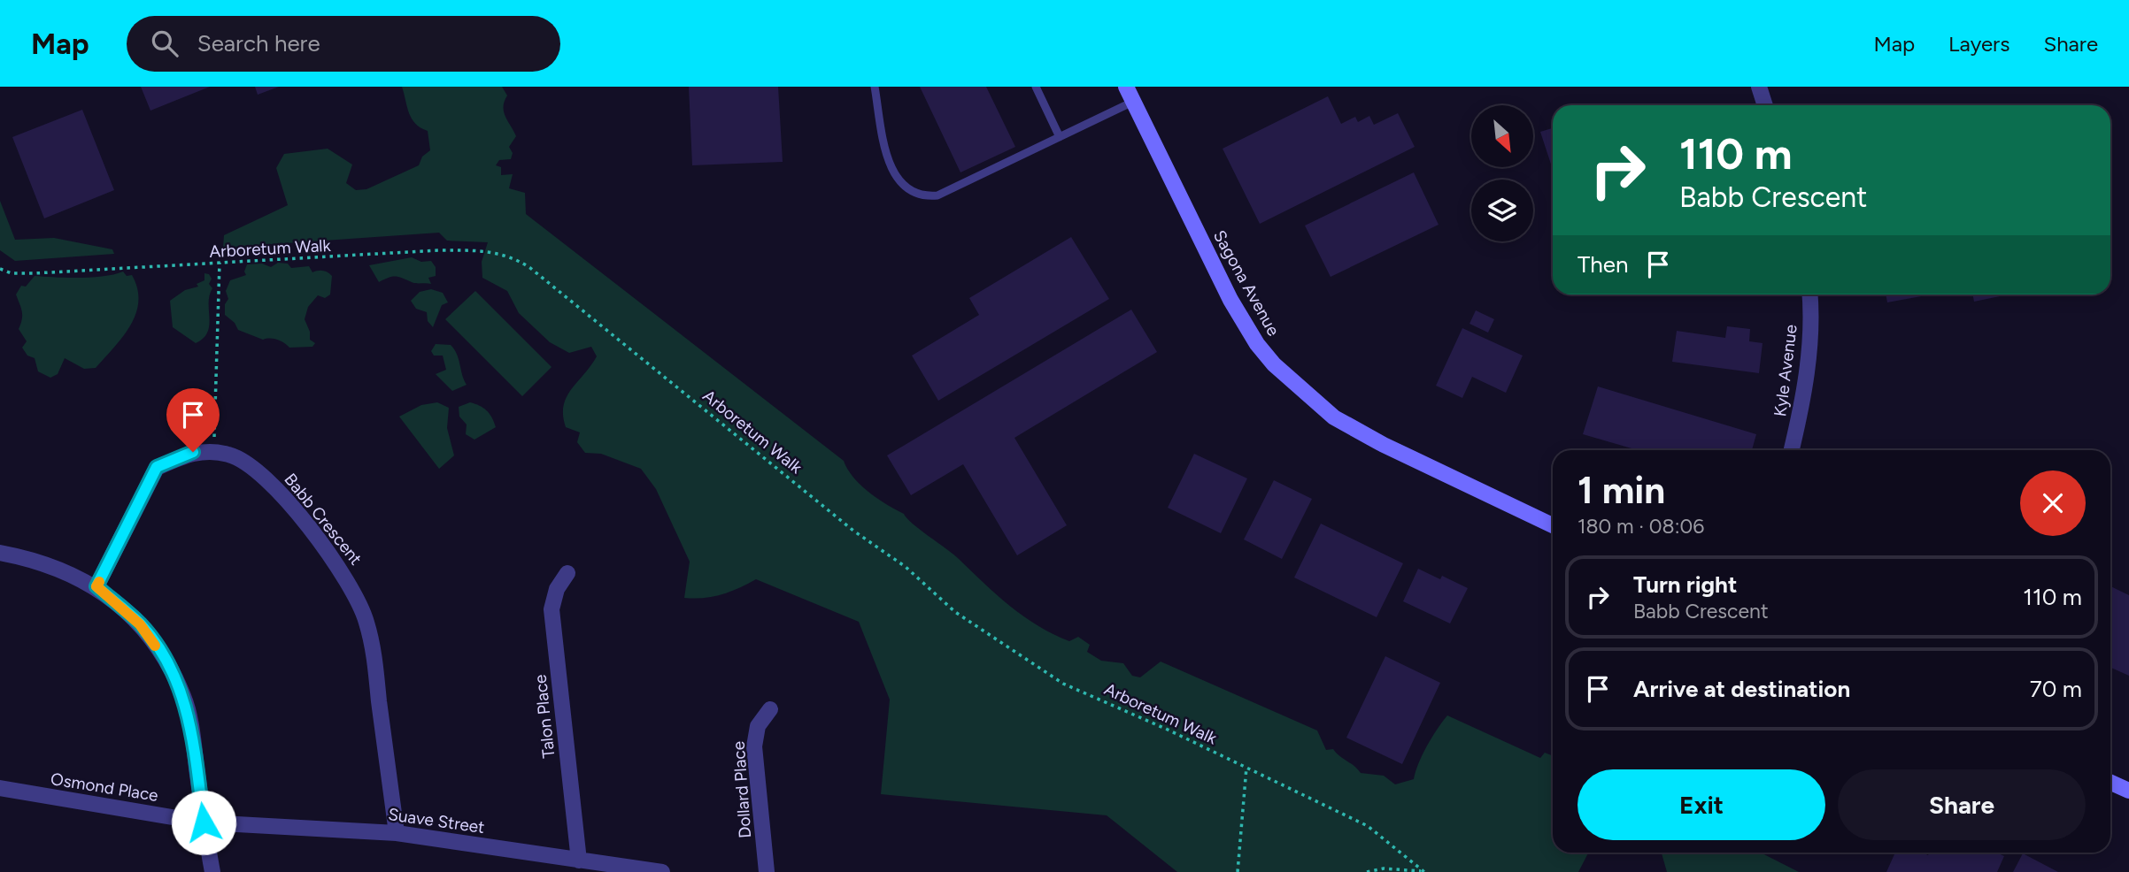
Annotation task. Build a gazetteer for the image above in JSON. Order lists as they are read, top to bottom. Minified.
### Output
{"streets":{"main road":["Sagona Avenue"],"street":["Kyle Avenue","Babb Crescent","Talon Place","Osmond Place","Dollard Place","Suave Street"],"path":["Arboretum Walk"]},"crossings":[["Babb Crescent","Suave Street"],["Talon Place","Suave Street"],["Osmond Place","Suave Street"]],"north":"bottom right","page":{"header":"Map","search":"Search here","nav":["Map","Layers","Share"],"turn":["110 m","Babb Crescent"],"then":"Then","heading":["1 min","180 m · 08:06"],"list":[{"name":"Turn right","note":"Babb Crescent","value":"110 m"},{"name":"Arrive at destination","value":"70 m"}],"buttons":["Exit","Share"]}}
